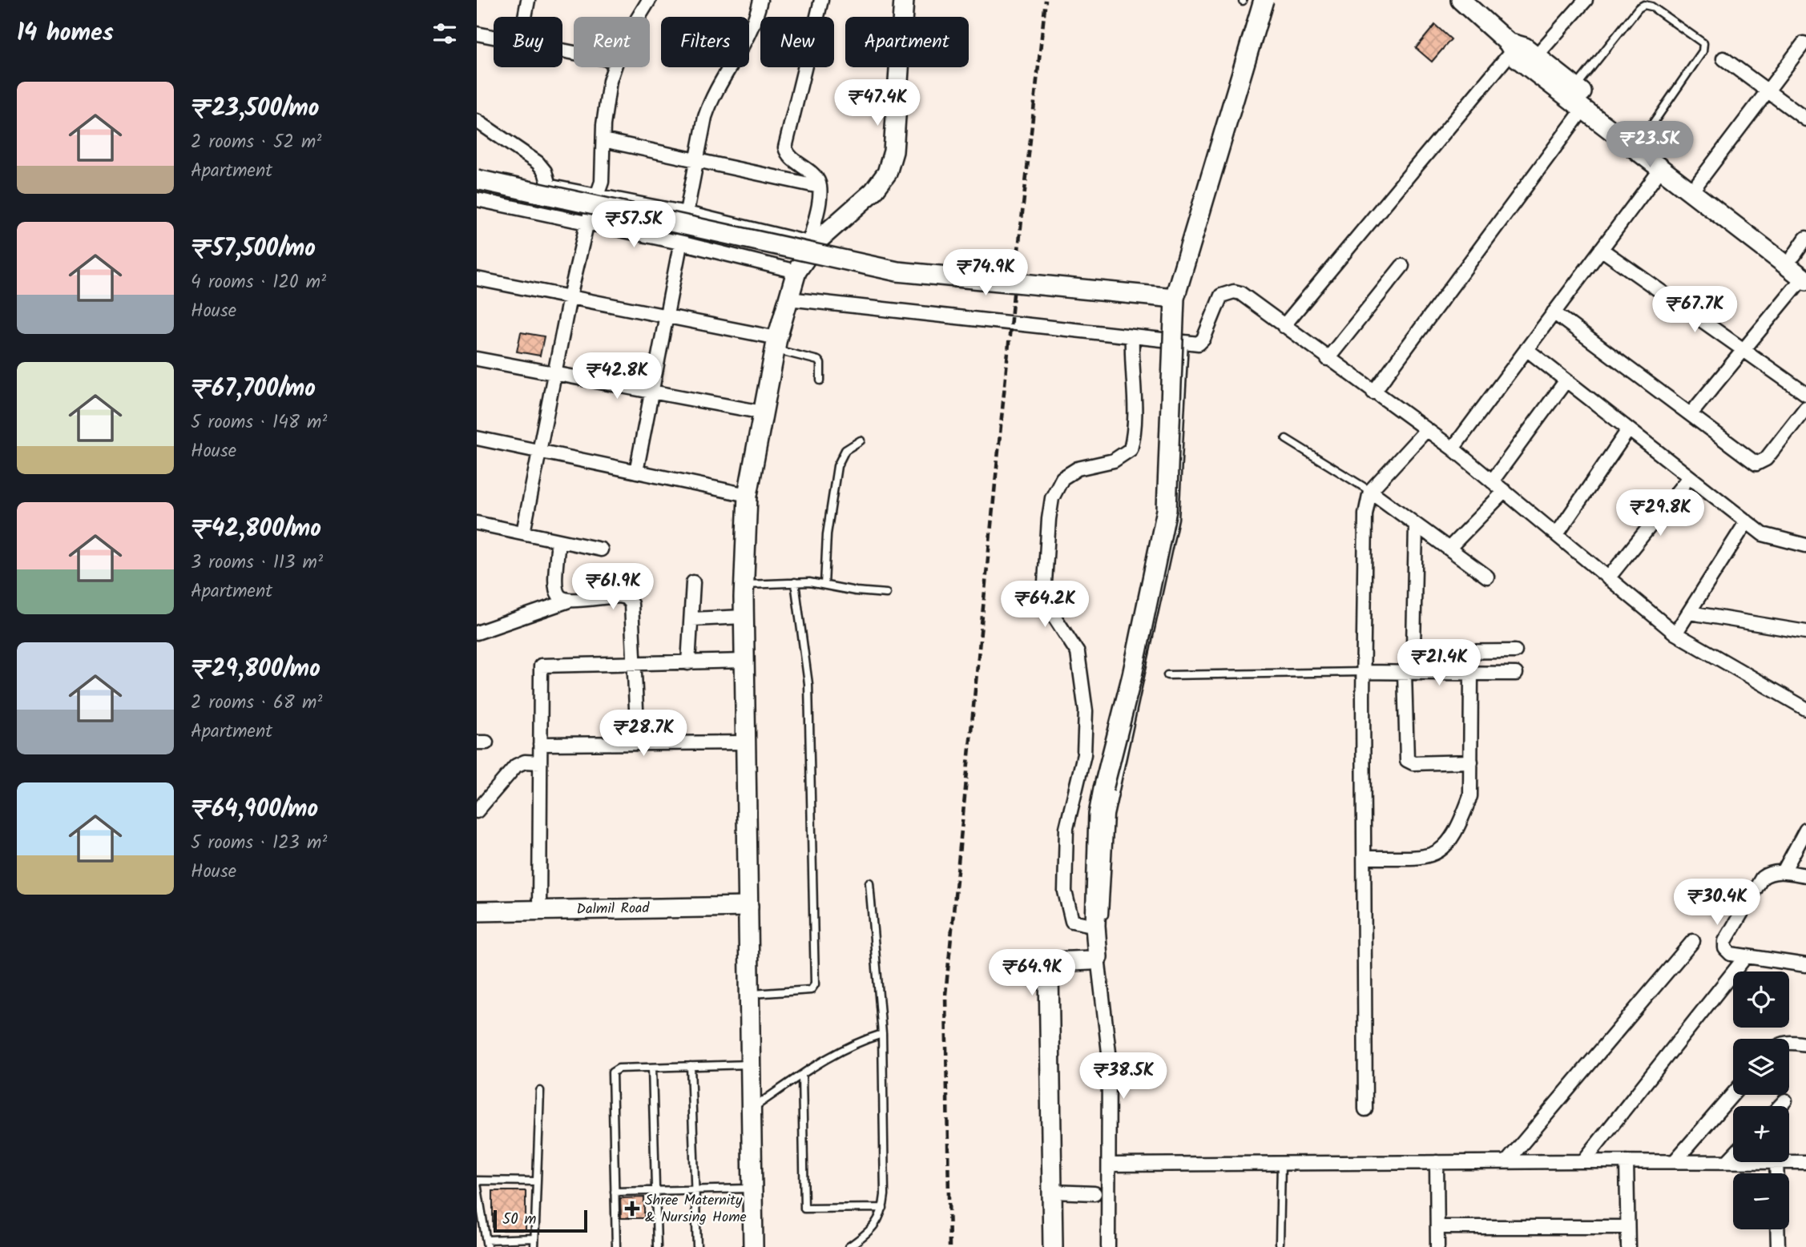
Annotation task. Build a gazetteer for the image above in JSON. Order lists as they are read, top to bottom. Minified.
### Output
{"streets":{"street":["Dalmil Road"]},"places":{"health":["Shree Maternity & Nursing Home"]},"scale_bar":"50 m","page":{"heading":"14 homes","chip":["Buy","Rent","Filters","New","Apartment"],"list":[{"name":"₹23,500/mo","note":"2 rooms · 52 m² · Apartment"},{"name":"₹57,500/mo","note":"4 rooms · 120 m² · House"},{"name":"₹67,700/mo","note":"5 rooms · 148 m² · House"},{"name":"₹42,800/mo","note":"3 rooms · 113 m² · Apartment"},{"name":"₹29,800/mo","note":"2 rooms · 68 m² · Apartment"},{"name":"₹64,900/mo","note":"5 rooms · 123 m² · House"}],"price":["₹47.4K","₹23.5K","₹57.5K","₹74.9K","₹67.7K","₹42.8K","₹29.8K","₹61.9K","₹64.2K","₹21.4K","₹28.7K","₹30.4K","₹64.9K","₹38.5K"],"map_buttons":["+","−"],"scale":"50 m"}}
